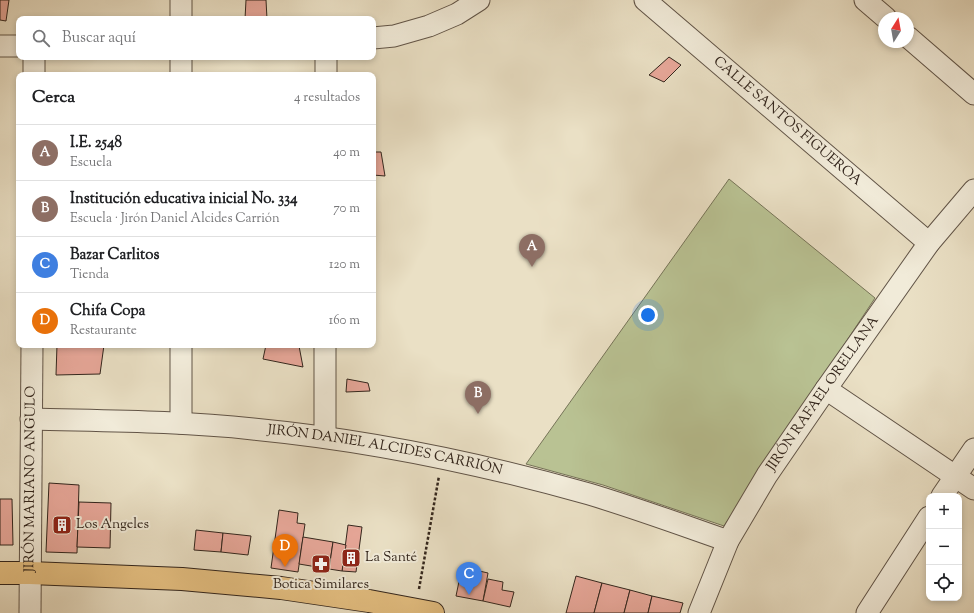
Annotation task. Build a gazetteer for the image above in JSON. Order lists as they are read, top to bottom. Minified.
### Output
{"streets":{"street":["CALLE SANTOS FIGUEROA","JIRÓN RAFAEL ORELLANA","JIRÓN DANIEL ALCIDES CARRIÓN","JIRÓN MARIANO ANGULO"]},"crossings":[["CALLE SANTOS FIGUEROA","JIRÓN RAFAEL ORELLANA"],["JIRÓN RAFAEL ORELLANA","JIRÓN DANIEL ALCIDES CARRIÓN"],["JIRÓN DANIEL ALCIDES CARRIÓN","JIRÓN MARIANO ANGULO"]],"places":{"building":["Los Angeles","La Santé"],"pharmacy":["Botica Similares"]},"north":"top","page":{"search":"Buscar aquí","heading":["Cerca","4 resultados"],"list":[{"mark":"A","name":"I.E. 2548","note":"Escuela","value":"40 m"},{"mark":"B","name":"Institución educativa inicial No. 334","note":"Escuela · Jirón Daniel Alcides Carrión","value":"70 m"},{"mark":"C","name":"Bazar Carlitos","note":"Tienda","value":"120 m"},{"mark":"D","name":"Chifa Copa","note":"Restaurante","value":"160 m"}],"pins":["A","B","D","C"],"map_buttons":["+","−"]}}
